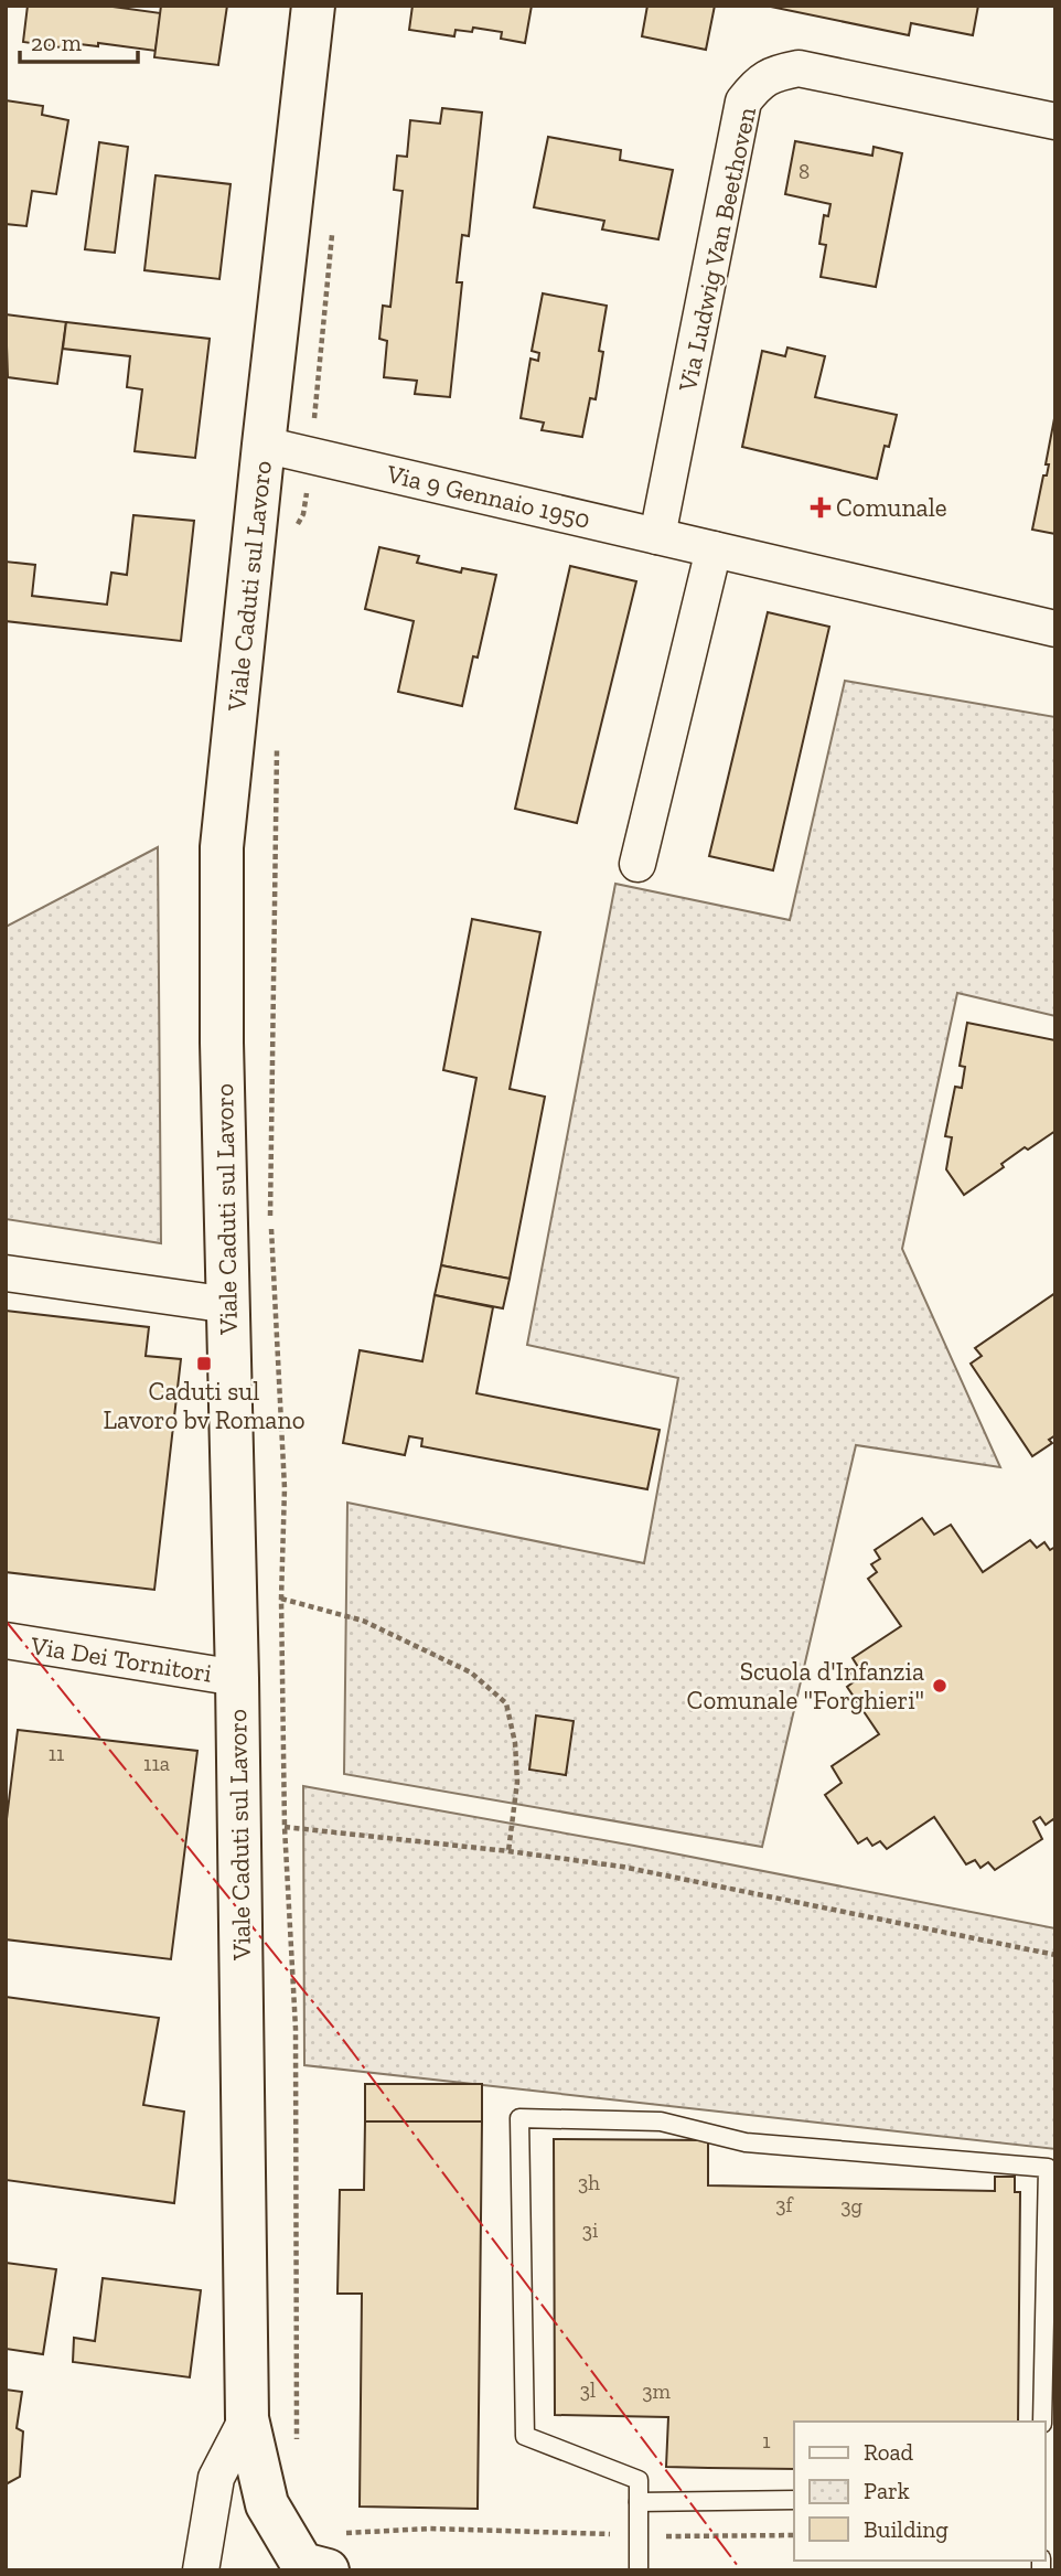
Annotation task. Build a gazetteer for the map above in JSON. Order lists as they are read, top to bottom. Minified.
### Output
{"streets":{"street":["Via Ludwig Van Beethoven","Via 9 Gennaio 1950","Viale Caduti sul Lavoro","Via Dei Tornitori"]},"crossings":[["Via Ludwig Van Beethoven","Via 9 Gennaio 1950"],["Via 9 Gennaio 1950","Viale Caduti sul Lavoro"],["Viale Caduti sul Lavoro","Via Dei Tornitori"]],"places":{"health":["Comunale"],"transit":["Caduti sul Lavoro bv Romano"],"other":["Scuola d'Infanzia Comunale \"Forghieri\""]},"house_numbers":["8","11","11a","3h","3f","3g","3i","3l","3m","1"],"legend":["Road","Park","Building"],"scale_bar":"20 m"}
